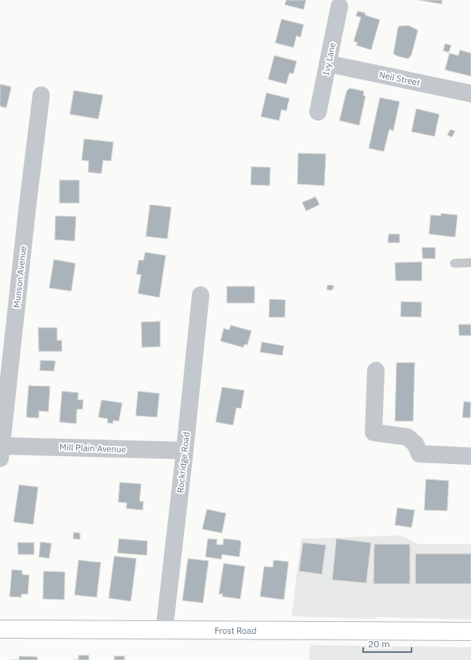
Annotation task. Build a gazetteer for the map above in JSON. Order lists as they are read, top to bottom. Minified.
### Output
{"streets":{"main road":["Frost Road"],"street":["Ivy Lane","Neil Street","Munson Avenue","Mill Plain Avenue","Rockridge Road"]},"crossings":[["Ivy Lane","Neil Street"],["Munson Avenue","Mill Plain Avenue"],["Mill Plain Avenue","Rockridge Road"],["Rockridge Road","Frost Road"]],"scale_bar":"20 m"}
